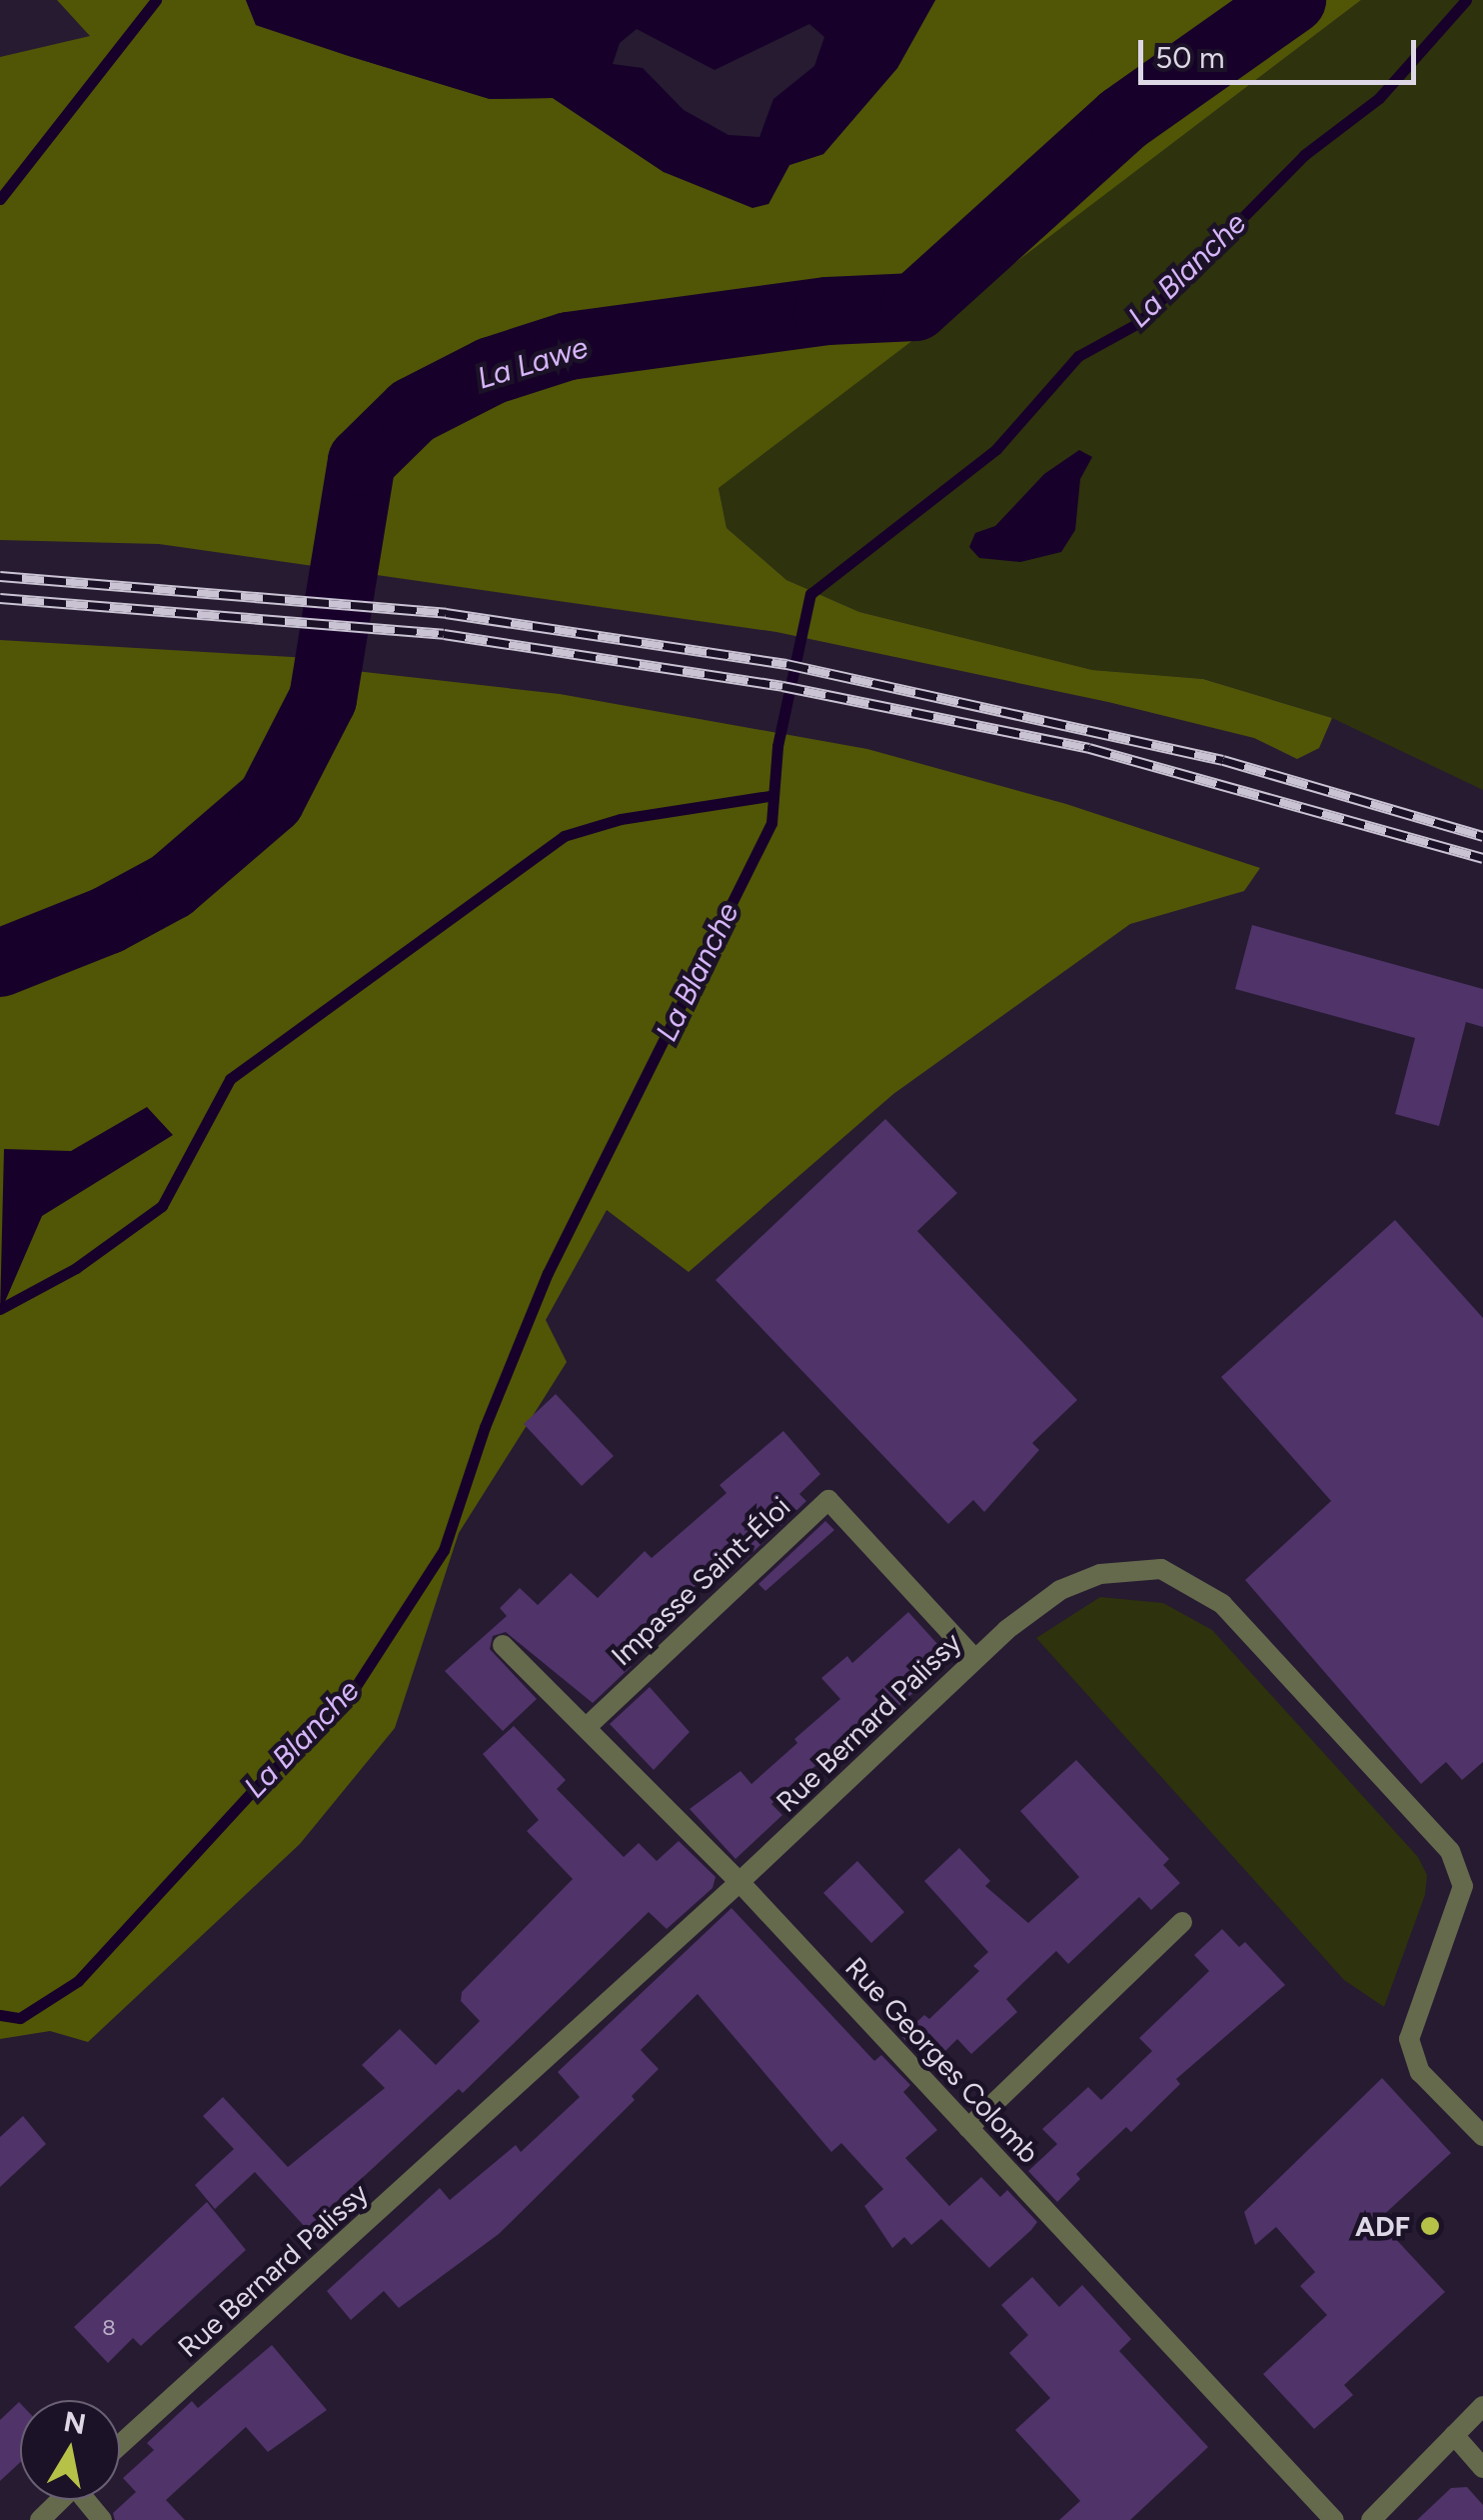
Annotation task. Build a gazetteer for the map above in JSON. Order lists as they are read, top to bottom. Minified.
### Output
{"streets":{"street":["Impasse Saint-Éloi","Rue Bernard Palissy","Rue Georges Colomb"]},"crossings":[["Impasse Saint-Éloi","Rue Bernard Palissy"],["Impasse Saint-Éloi","Rue Georges Colomb"],["Rue Bernard Palissy","Rue Georges Colomb"]],"water":["La Blanche","La Lawe"],"places":["ADF"],"house_numbers":["8"],"scale_bar":"50 m","north":"top"}
